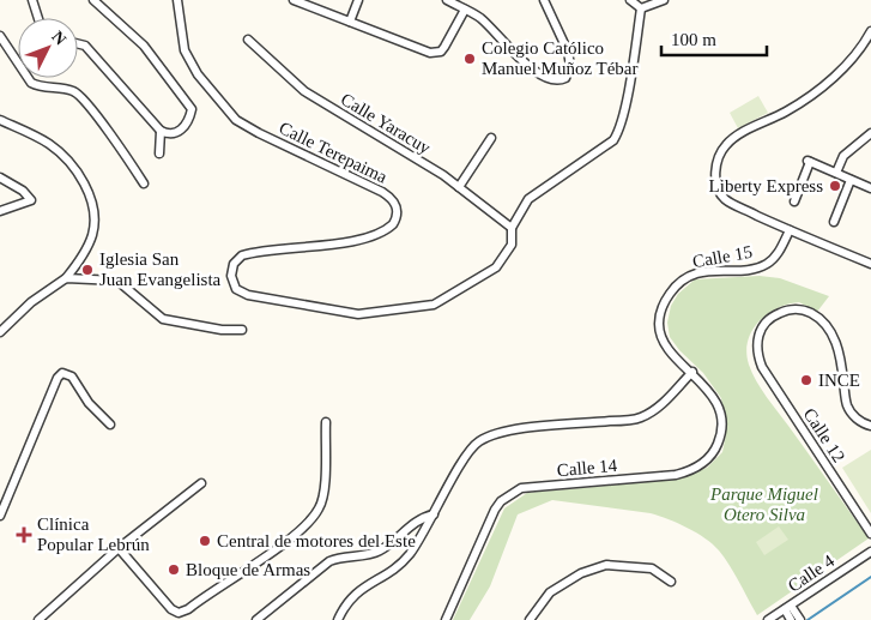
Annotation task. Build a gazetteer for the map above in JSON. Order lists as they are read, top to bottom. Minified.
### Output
{"streets":{"street":["Calle Yaracuy","Calle Terepaima","Calle 15","Calle 12","Calle 14","Calle 4"]},"crossings":[["Calle Yaracuy","Calle Terepaima"],["Calle 15","Calle 14"]],"parks":["Parque Miguel Otero Silva"],"places":{"other":["Colegio Católico Manuel Muñoz Tébar","Liberty Express","Iglesia San Juan Evangelista","INCE","Central de motores del Este","Bloque de Armas"],"health":["Clínica Popular Lebrún"]},"scale_bar":"100 m","north":"top right"}
